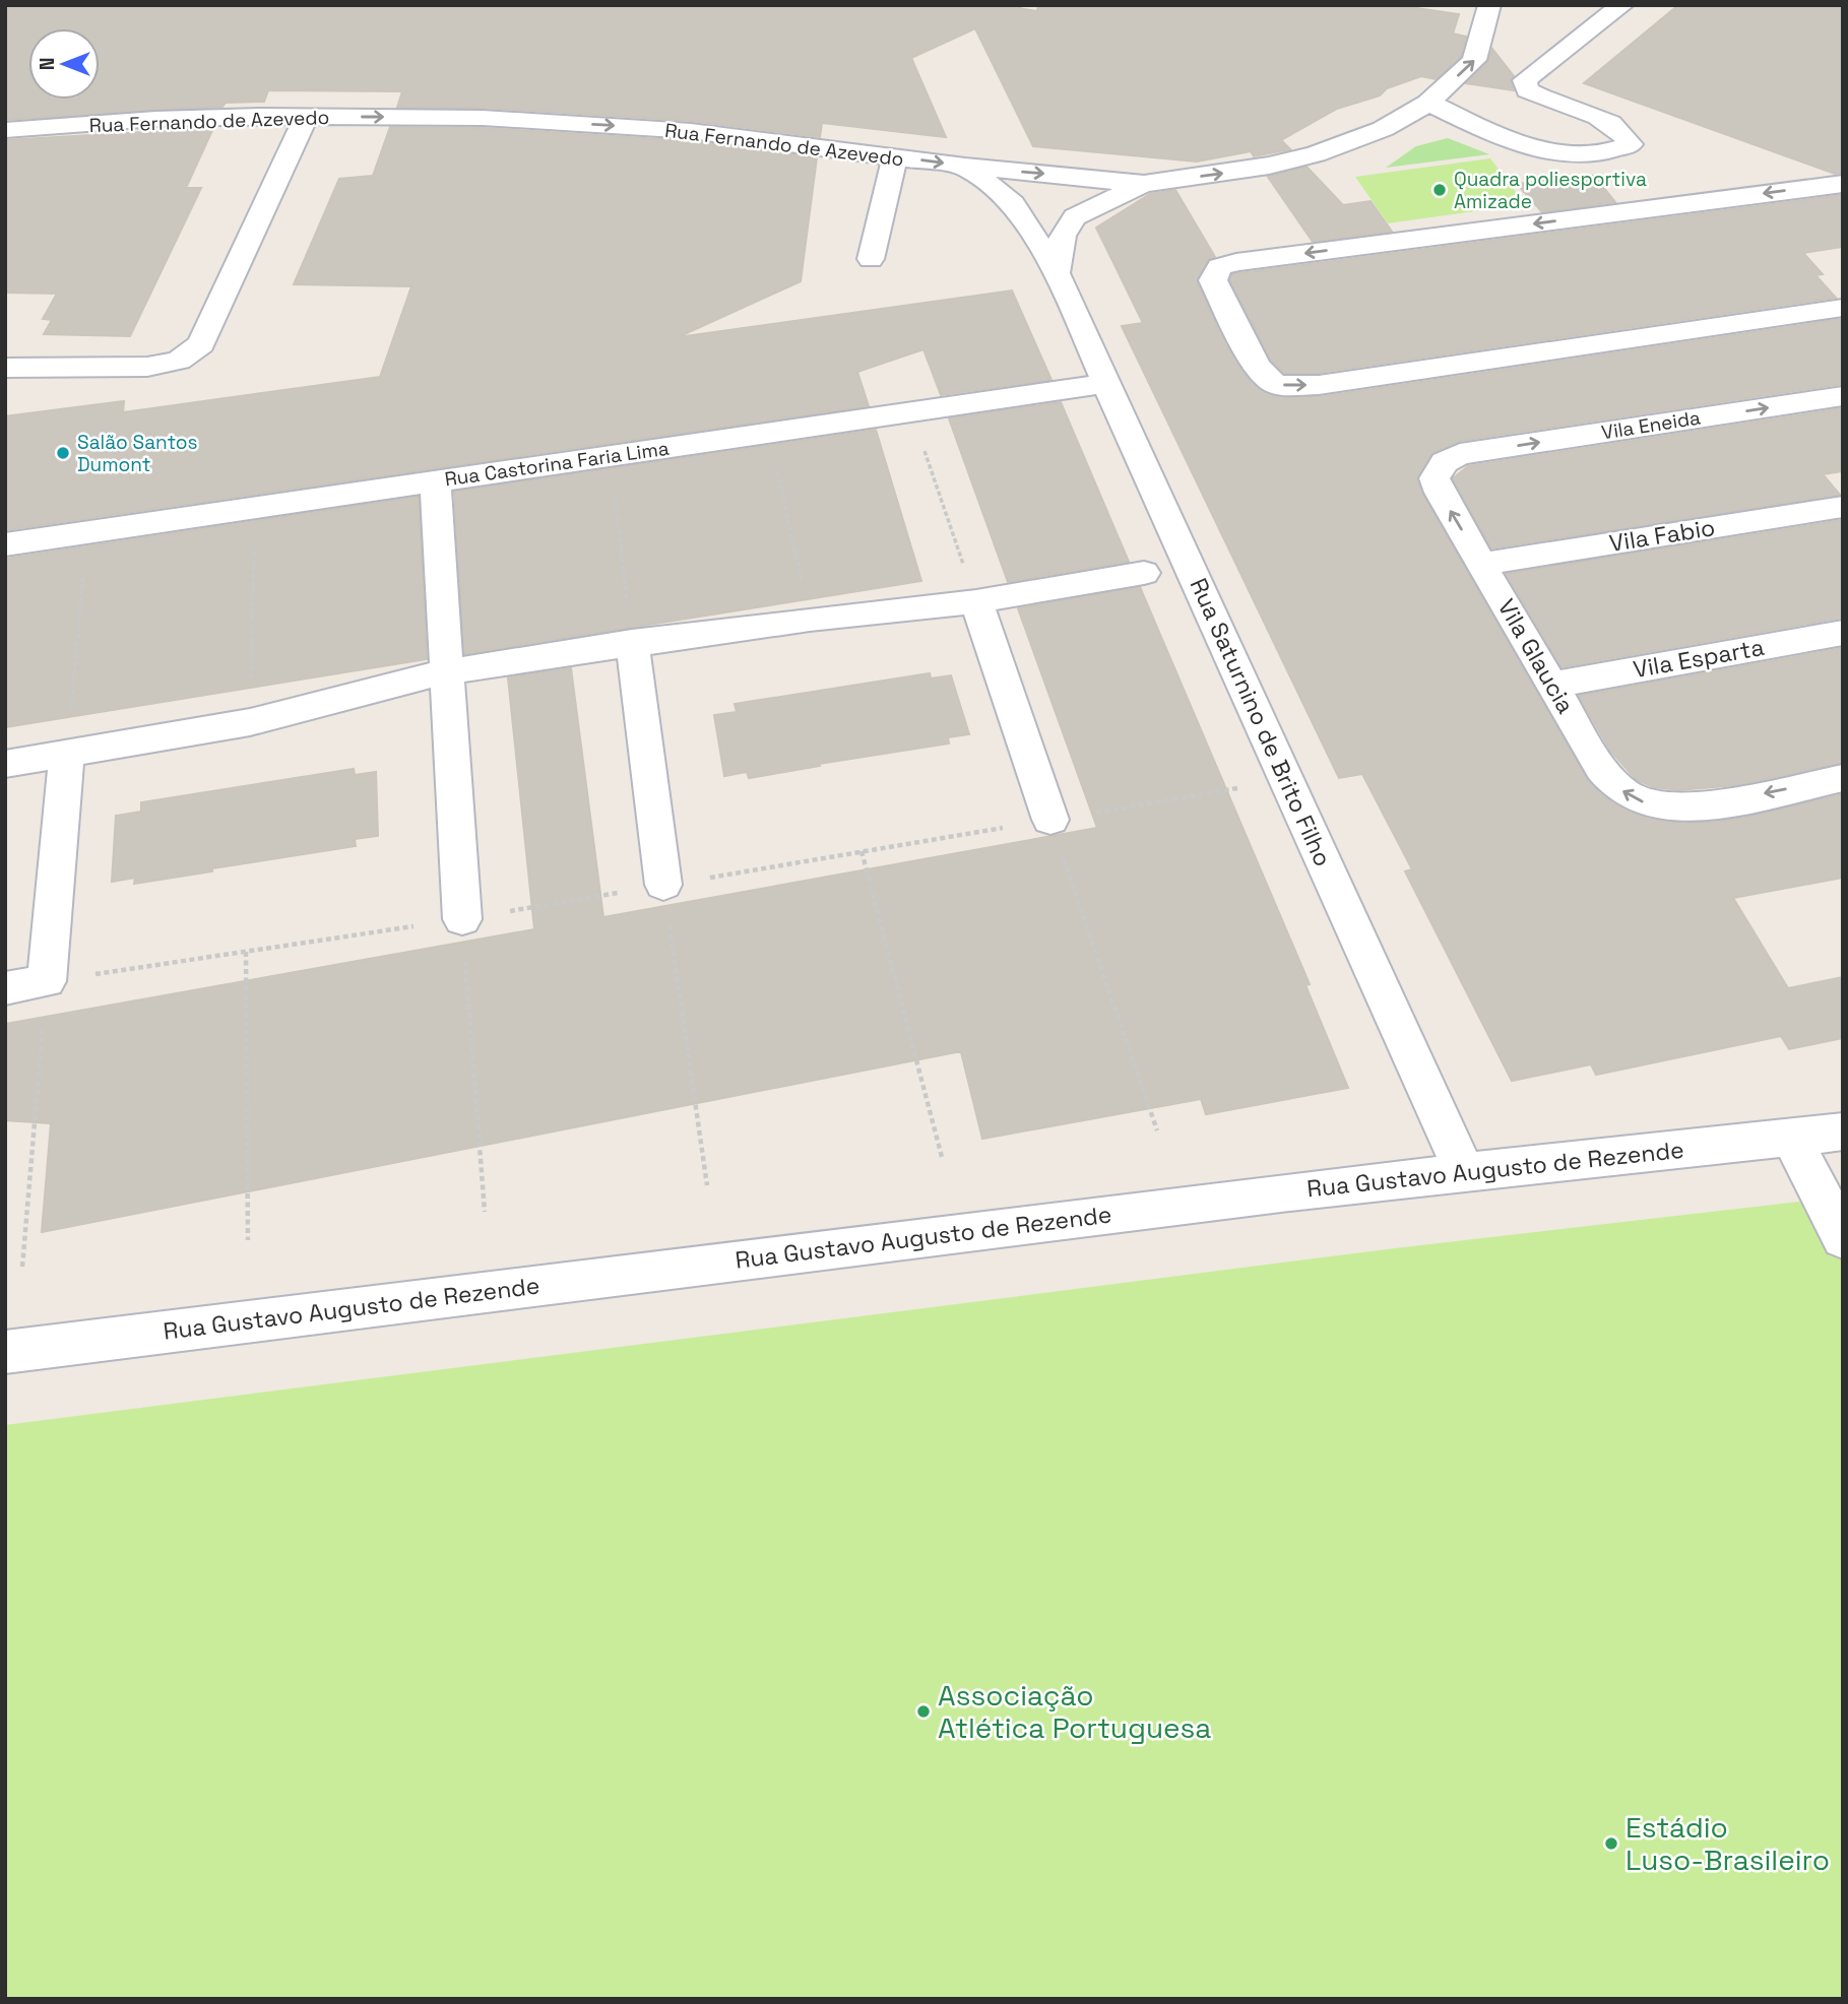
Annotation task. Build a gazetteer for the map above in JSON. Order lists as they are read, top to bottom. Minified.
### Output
{"streets":{"street":["Rua Fernando de Azevedo","Vila Eneida","Rua Castorina Faria Lima","Vila Fabio","Vila Glaucia","Vila Esparta","Rua Saturnino de Brito Filho","Rua Gustavo Augusto de Rezende"]},"crossings":[["Rua Fernando de Azevedo","Rua Saturnino de Brito Filho"],["Vila Eneida","Vila Glaucia"],["Rua Castorina Faria Lima","Rua Saturnino de Brito Filho"],["Vila Fabio","Vila Glaucia"],["Vila Glaucia","Vila Esparta"],["Rua Saturnino de Brito Filho","Rua Gustavo Augusto de Rezende"]],"one_way":["Rua Fernando de Azevedo","Vila Eneida"],"places":["Quadra poliesportiva Amizade","Salão Santos Dumont","Associação Atlética Portuguesa","Estádio Luso-Brasileiro"],"north":"left"}
